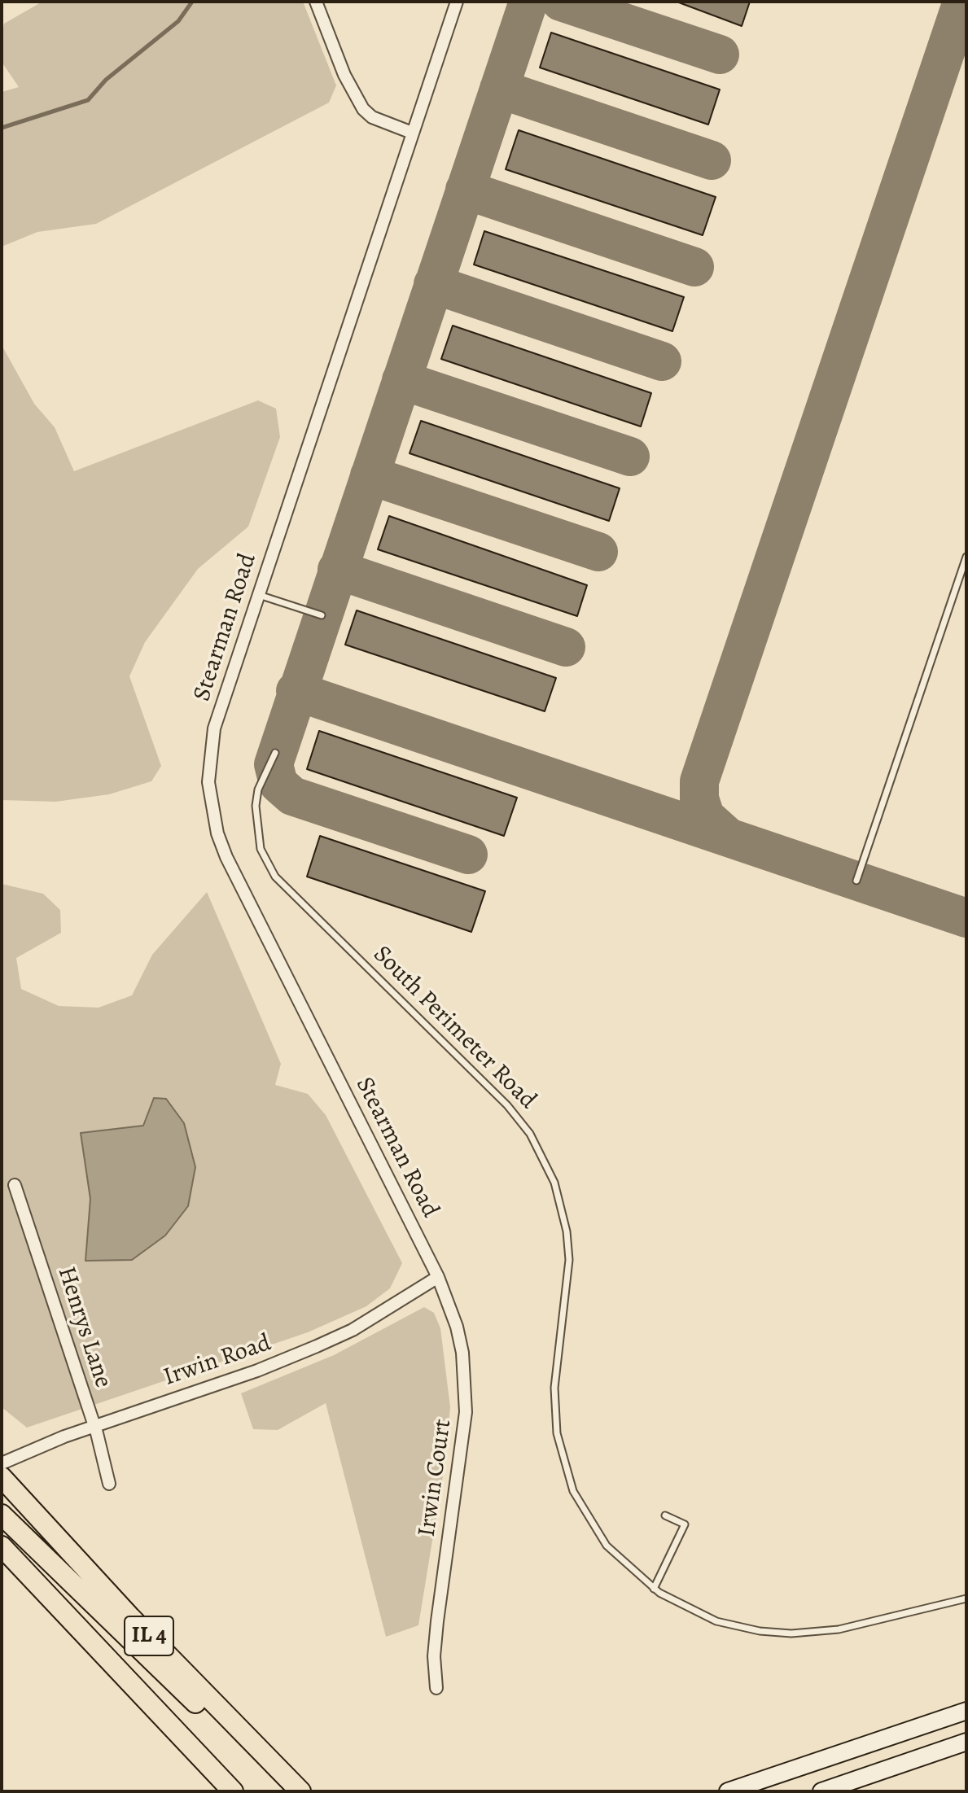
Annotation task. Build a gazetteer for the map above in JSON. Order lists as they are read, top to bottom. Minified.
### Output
{"streets":{"highway":["IL 4"],"street":["Stearman Road","Henrys Lane","Irwin Road","Irwin Court"],"lane":["South Perimeter Road"]},"crossings":[["Stearman Road","Irwin Road"],["Stearman Road","Irwin Court"],["Henrys Lane","Irwin Road"],["Irwin Road","Irwin Court"]]}
